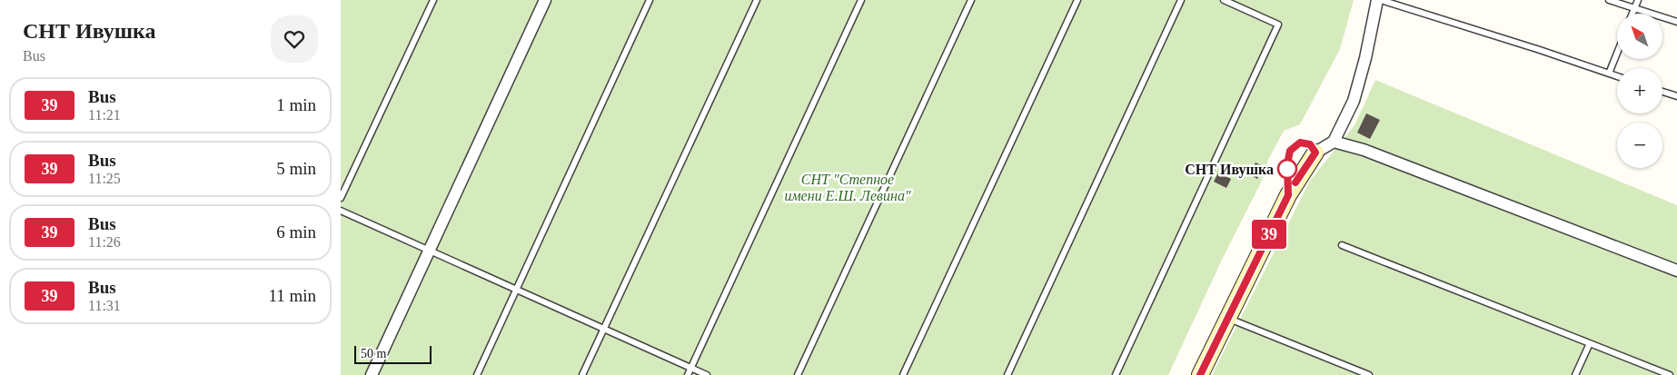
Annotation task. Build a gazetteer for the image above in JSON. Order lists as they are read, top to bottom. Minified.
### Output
{"parks":["СНТ \"Степное имени Е.Ш. Левина\""],"places":["СНТ Ивушка"],"lines":["bus line 39"],"scale_bar":"50 m","north":"top left","page":{"heading":["СНТ Ивушка","Bus"],"on_map":"39","map_buttons":["+","−"],"list":[{"mark":"39","name":"Bus","note":"11:21","value":"1 min"},{"mark":"39","name":"Bus","note":"11:25","value":"5 min"},{"mark":"39","name":"Bus","note":"11:26","value":"6 min"},{"mark":"39","name":"Bus","note":"11:31","value":"11 min"}],"scale":"50 m"}}
